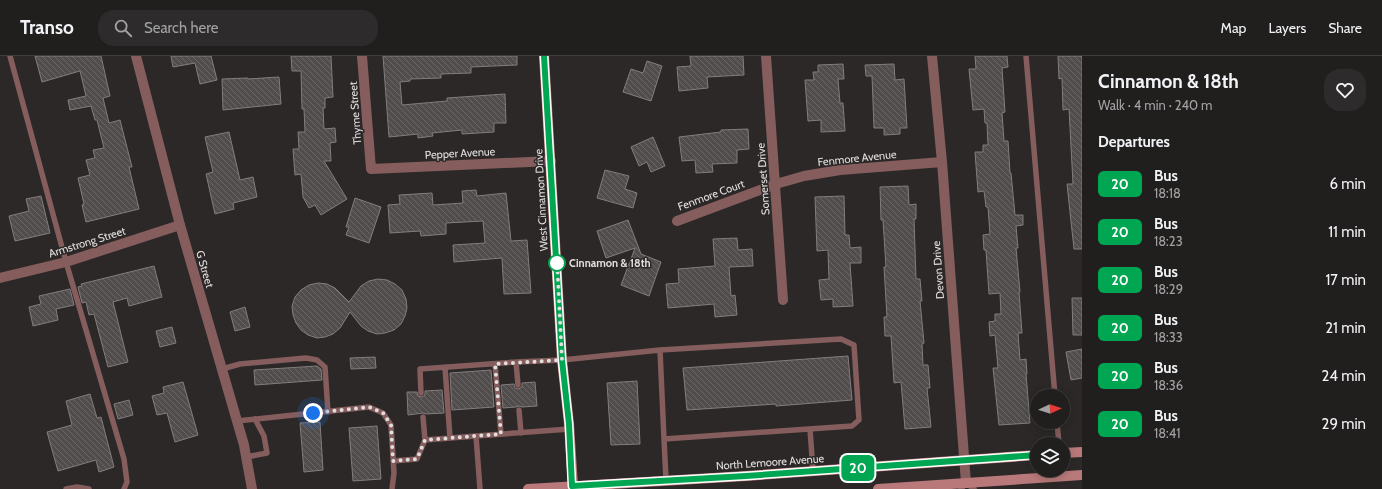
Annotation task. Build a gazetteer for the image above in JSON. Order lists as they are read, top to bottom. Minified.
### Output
{"streets":{"main road":["West Cinnamon Drive","North Lemoore Avenue"],"street":["Thyme Street","Pepper Avenue","Fenmore Avenue","Somerset Drive","Fenmore Court","Armstrong Street","G Street","Devon Drive"]},"crossings":[["Thyme Street","Pepper Avenue"],["Pepper Avenue","West Cinnamon Drive"],["Fenmore Avenue","Somerset Drive"],["Fenmore Avenue","Fenmore Court"],["Fenmore Avenue","Devon Drive"],["Somerset Drive","Fenmore Court"],["West Cinnamon Drive","North Lemoore Avenue"],["Armstrong Street","G Street"],["Devon Drive","North Lemoore Avenue"]],"places":["Cinnamon & 18th"],"lines":["bus line 20"],"north":"right","page":{"header":"Transo","search":"Search here","nav":["Map","Layers","Share"],"on_map":"20","heading":[["Cinnamon & 18th","Walk · 4 min · 240 m"],"Departures"],"list":[{"mark":"20","name":"Bus","note":"18:18","value":"6 min"},{"mark":"20","name":"Bus","note":"18:23","value":"11 min"},{"mark":"20","name":"Bus","note":"18:29","value":"17 min"},{"mark":"20","name":"Bus","note":"18:33","value":"21 min"},{"mark":"20","name":"Bus","note":"18:36","value":"24 min"},{"mark":"20","name":"Bus","note":"18:41","value":"29 min"}]}}
